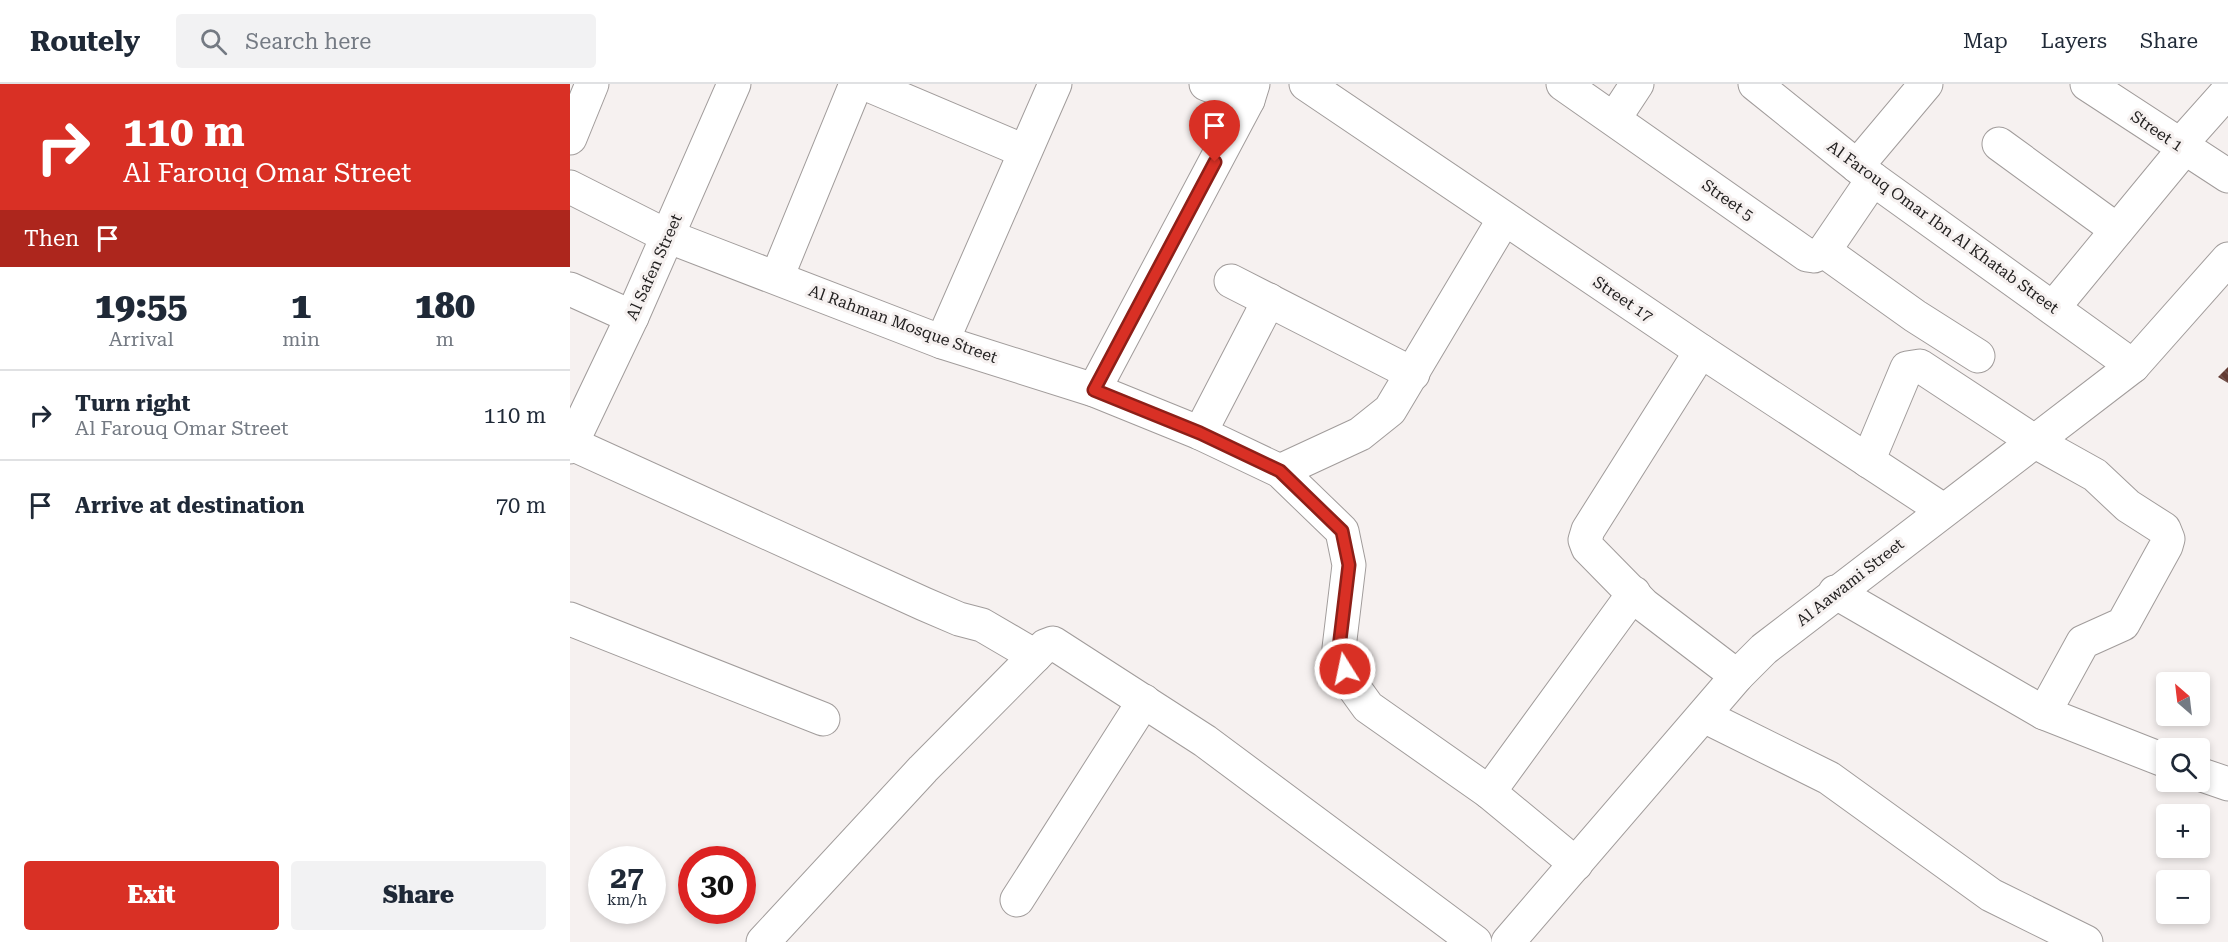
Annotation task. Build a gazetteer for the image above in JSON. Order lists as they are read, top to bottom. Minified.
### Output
{"streets":{"street":["Street 1","Street 5","Al Farouq Omar Ibn Al Khatab Street","Al Safen Street","Street 17","Al Rahman Mosque Street","Al Aawami Street"]},"crossings":[["Al Farouq Omar Ibn Al Khatab Street","Al Aawami Street"],["Al Safen Street","Al Rahman Mosque Street"],["Street 17","Al Aawami Street"],["Al Rahman Mosque Street","Al Aawami Street"]],"north":"top left","page":{"header":"Routely","search":"Search here","nav":["Map","Layers","Share"],"turn":["110 m","Al Farouq Omar Street"],"then":"Then","eta":["19:55","Arrival","1","min","180","m"],"list":[{"name":"Turn right","note":"Al Farouq Omar Street","value":"110 m"},{"name":"Arrive at destination","value":"70 m"}],"map_buttons":["+","−"],"speed":"27 km/h","limit":"30","buttons":["Exit","Share"]}}
